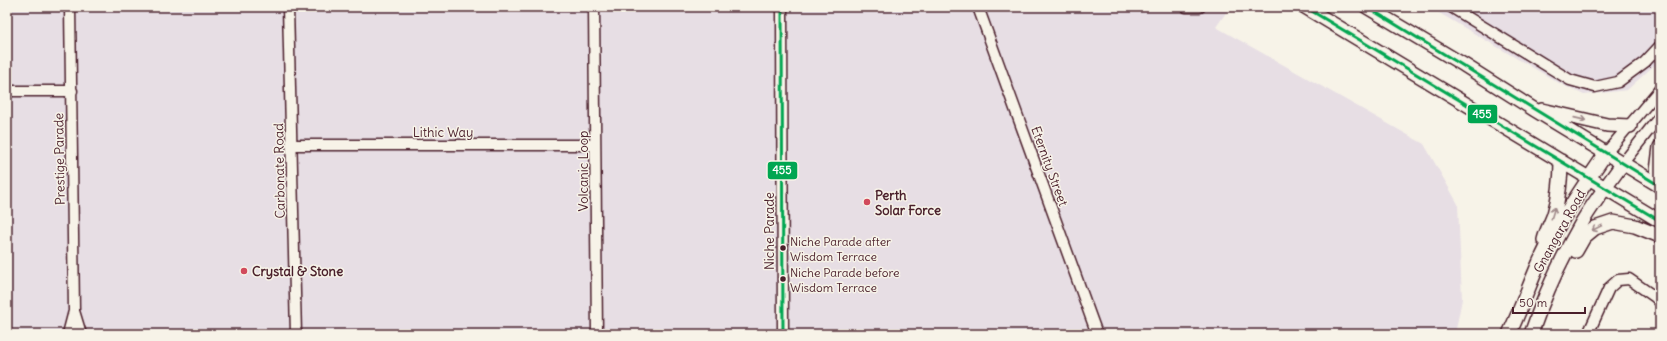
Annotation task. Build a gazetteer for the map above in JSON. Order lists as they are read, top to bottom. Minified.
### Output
{"streets":{"main road":["Gnangara Road"],"street":["Lithic Way","Prestige Parade","Eternity Street","Carbonate Road","Volcanic Loop","Niche Parade"]},"crossings":[["Lithic Way","Carbonate Road"],["Lithic Way","Volcanic Loop"]],"places":["Perth Solar Force","Niche Parade after Wisdom Terrace","Crystal & Stone","Niche Parade before Wisdom Terrace"],"lines":["transit line 455"],"scale_bar":"50 m"}
